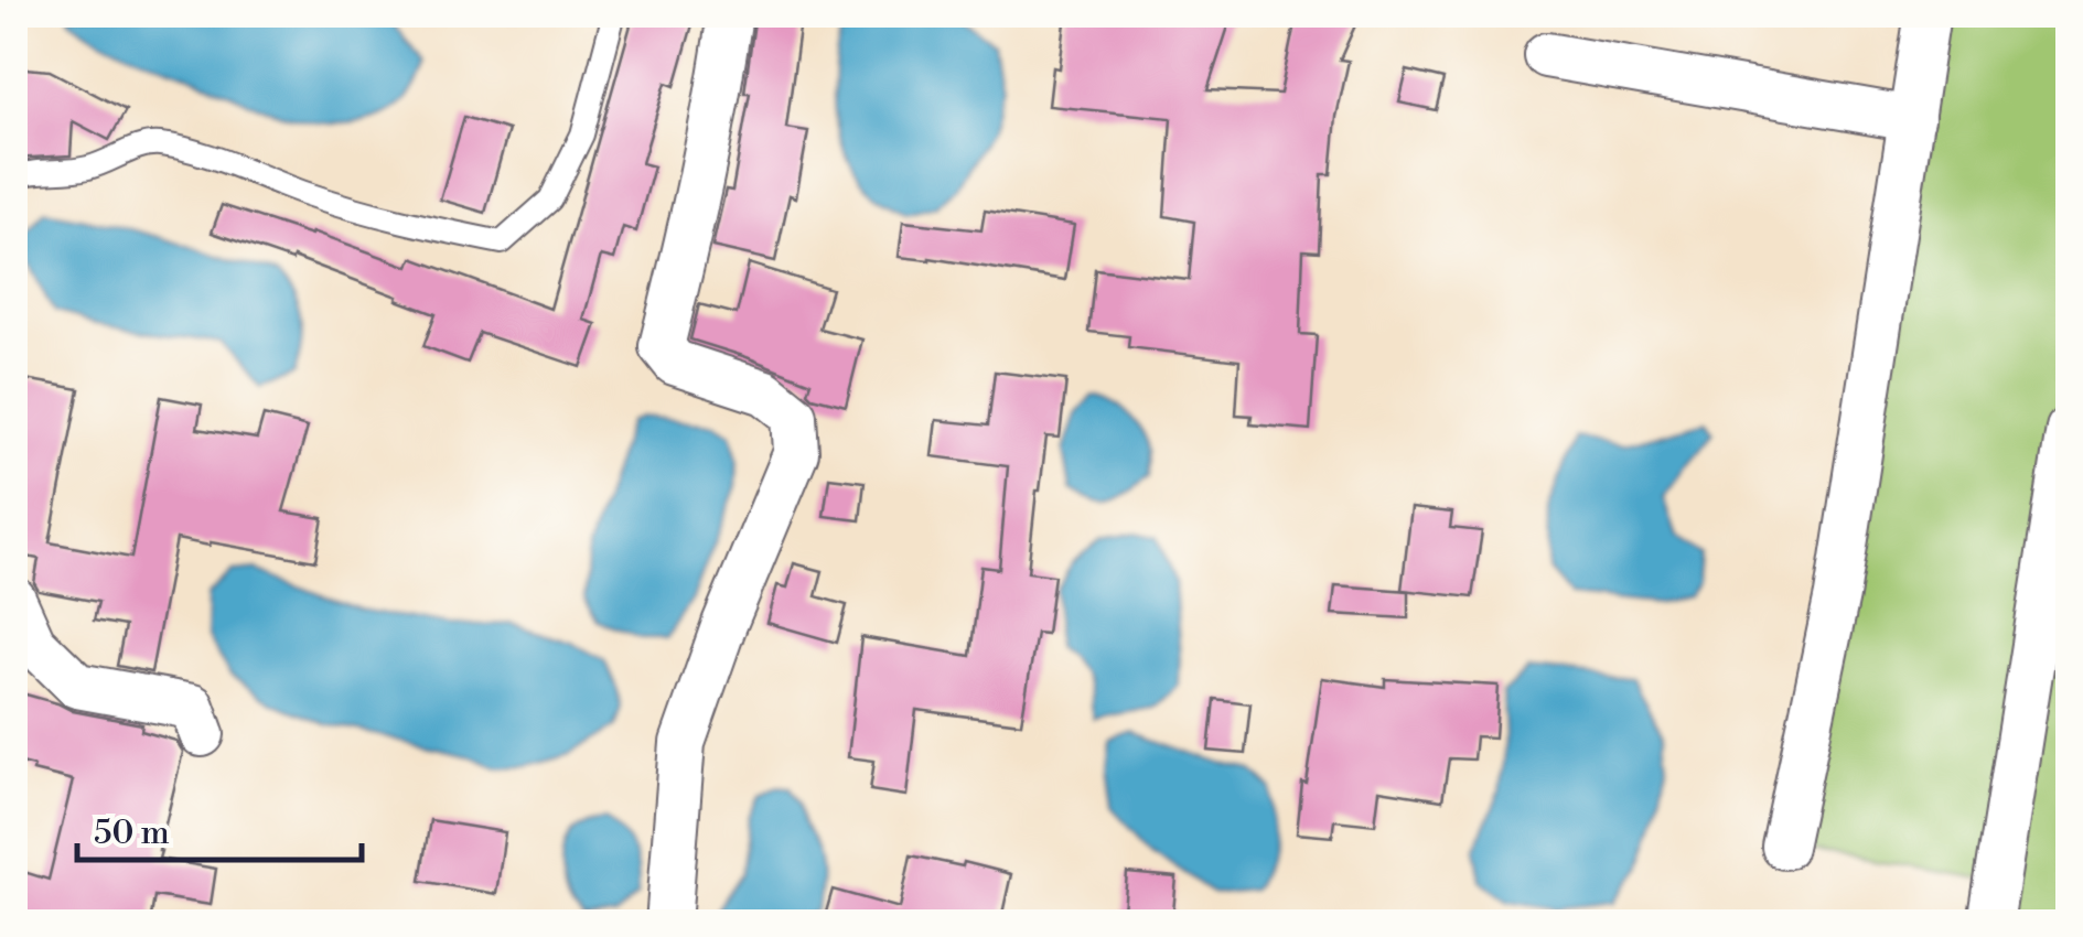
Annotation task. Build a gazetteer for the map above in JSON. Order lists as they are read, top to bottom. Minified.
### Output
{"scale_bar":"50 m"}
